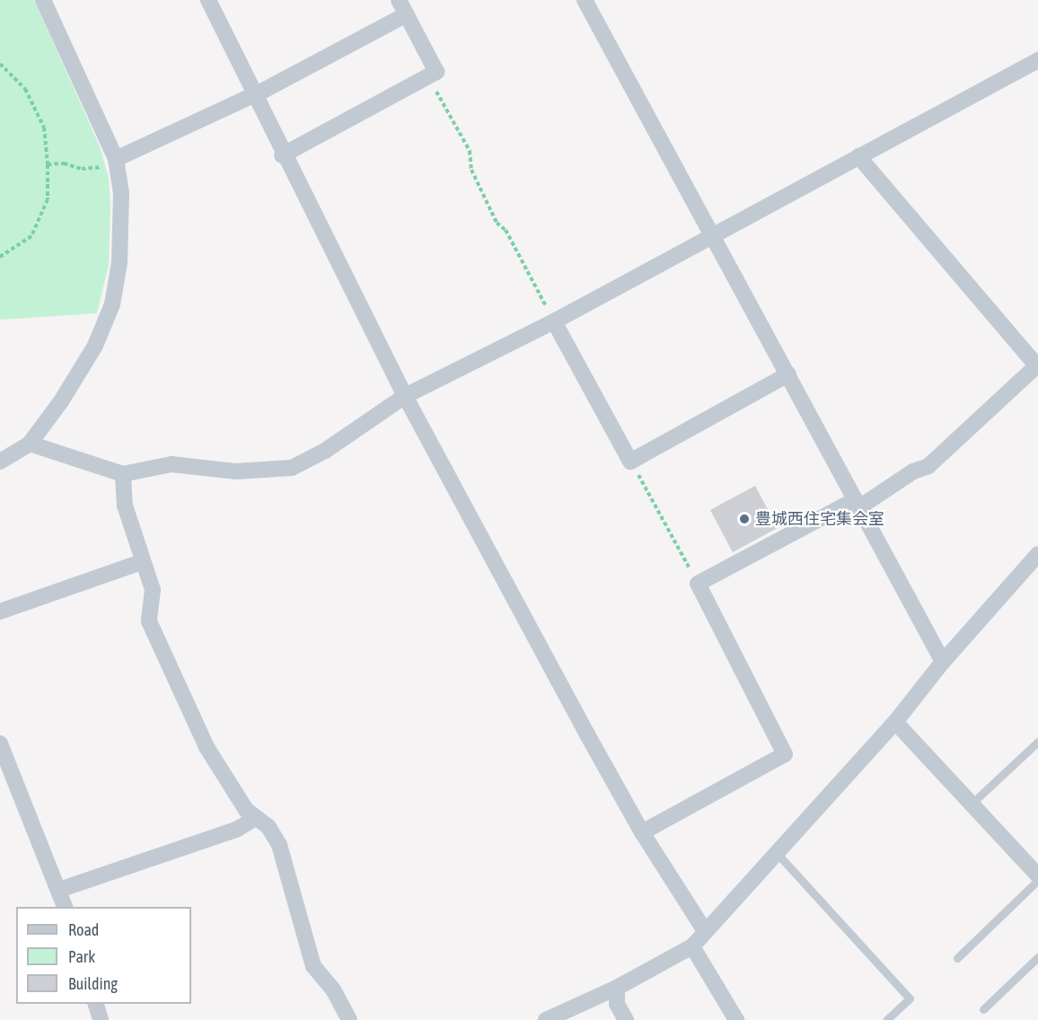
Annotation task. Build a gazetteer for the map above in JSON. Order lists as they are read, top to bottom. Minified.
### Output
{"places":["豊城西住宅集会室"],"legend":["Road","Park","Building"]}
